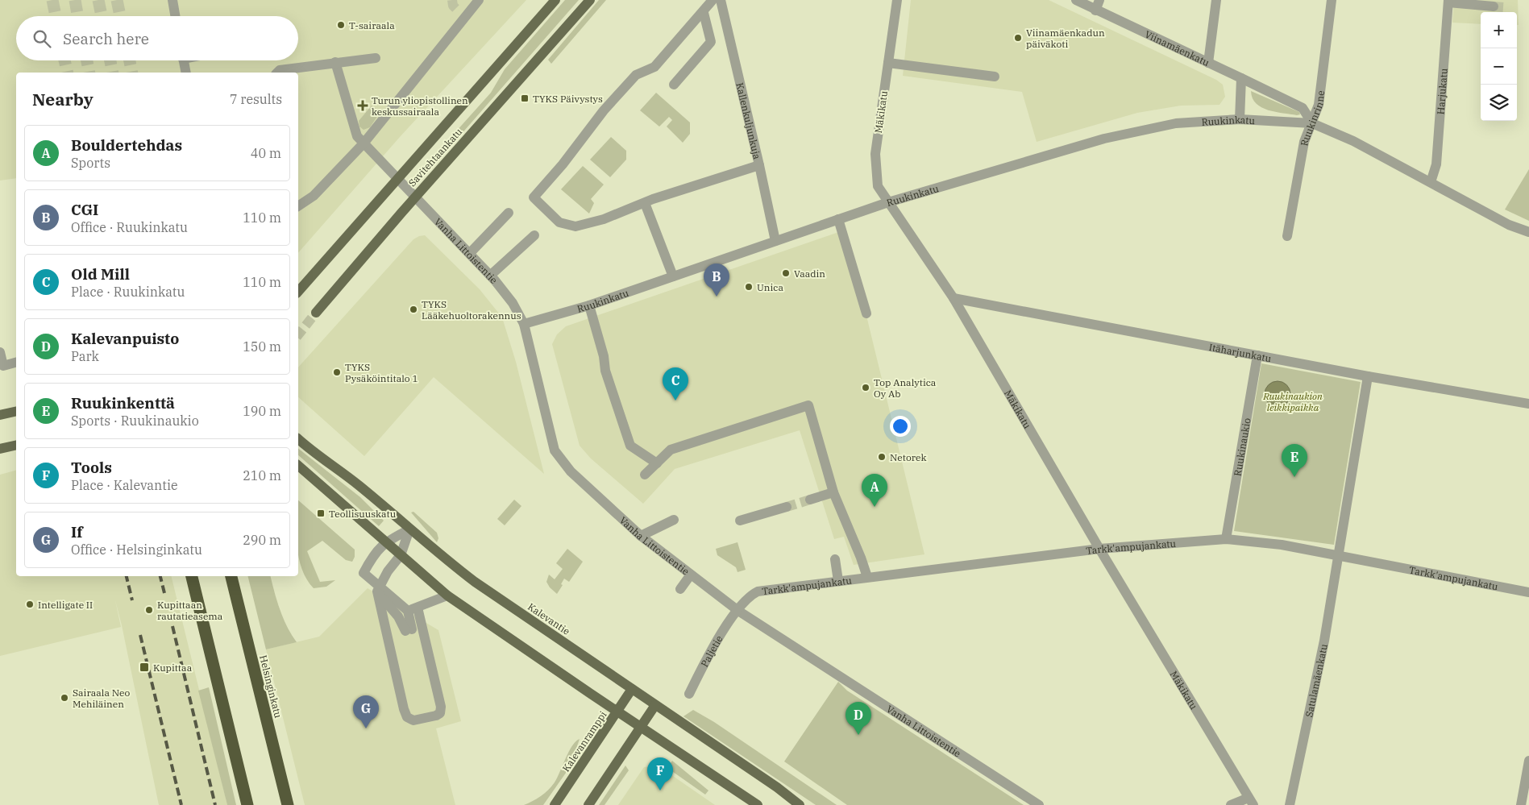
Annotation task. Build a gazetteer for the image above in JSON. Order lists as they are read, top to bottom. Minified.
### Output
{"streets":{"highway":["Helsinginkatu"],"main road":["Savitehtaankatu","Kalevantie","Kalevanramppi"],"street":["Viinamäenkatu","Harjukatu","Mäkikatu","Ruukinrinne","Kallenkuljunkuja","Ruukinkatu","Vanha Littoistentie","Itäharjunkatu","Ruukinaukio","Tarkk'ampujankatu","Paljetie","Satulamäenkatu"]},"crossings":[["Viinamäenkatu","Ruukinkatu"],["Harjukatu","Ruukinkatu"],["Mäkikatu","Ruukinkatu"],["Mäkikatu","Itäharjunkatu"],["Mäkikatu","Tarkk'ampujankatu"],["Ruukinrinne","Ruukinkatu"],["Kallenkuljunkuja","Ruukinkatu"],["Ruukinkatu","Vanha Littoistentie"],["Savitehtaankatu","Vanha Littoistentie"],["Vanha Littoistentie","Tarkk'ampujankatu"],["Vanha Littoistentie","Paljetie"],["Itäharjunkatu","Ruukinaukio"],["Ruukinaukio","Tarkk'ampujankatu"],["Tarkk'ampujankatu","Paljetie"],["Tarkk'ampujankatu","Satulamäenkatu"],["Kalevantie","Kalevanramppi"]],"parks":["Ruukinaukion leikkipaikka"],"places":{"other":["T-sairaala","Viinamäenkadun päiväkoti","Vaadin","Unica","TYKS Lääkehuoltorakennus","TYKS Pysäköintitalo 1","Top Analytica Oy Ab","Netorek","Intelligate II","Kupittaan rautatieasema","Sairaala Neo Mehiläinen"],"transit":["TYKS Päivystys","Teollisuuskatu","Kupittaa"],"health":["Turun yliopistollinen keskussairaala"]},"page":{"map_buttons":["+","−"],"search":"Search here","heading":["Nearby","7 results"],"list":[{"mark":"A","name":"Bouldertehdas","note":"Sports","value":"40 m"},{"mark":"B","name":"CGI","note":"Office · Ruukinkatu","value":"110 m"},{"mark":"C","name":"Old Mill","note":"Place · Ruukinkatu","value":"110 m"},{"mark":"D","name":"Kalevanpuisto","note":"Park","value":"150 m"},{"mark":"E","name":"Ruukinkenttä","note":"Sports · Ruukinaukio","value":"190 m"},{"mark":"F","name":"Tools","note":"Place · Kalevantie","value":"210 m"},{"mark":"G","name":"If","note":"Office · Helsinginkatu","value":"290 m"}],"pins":["B","C","E","A","G","D","F"]}}
